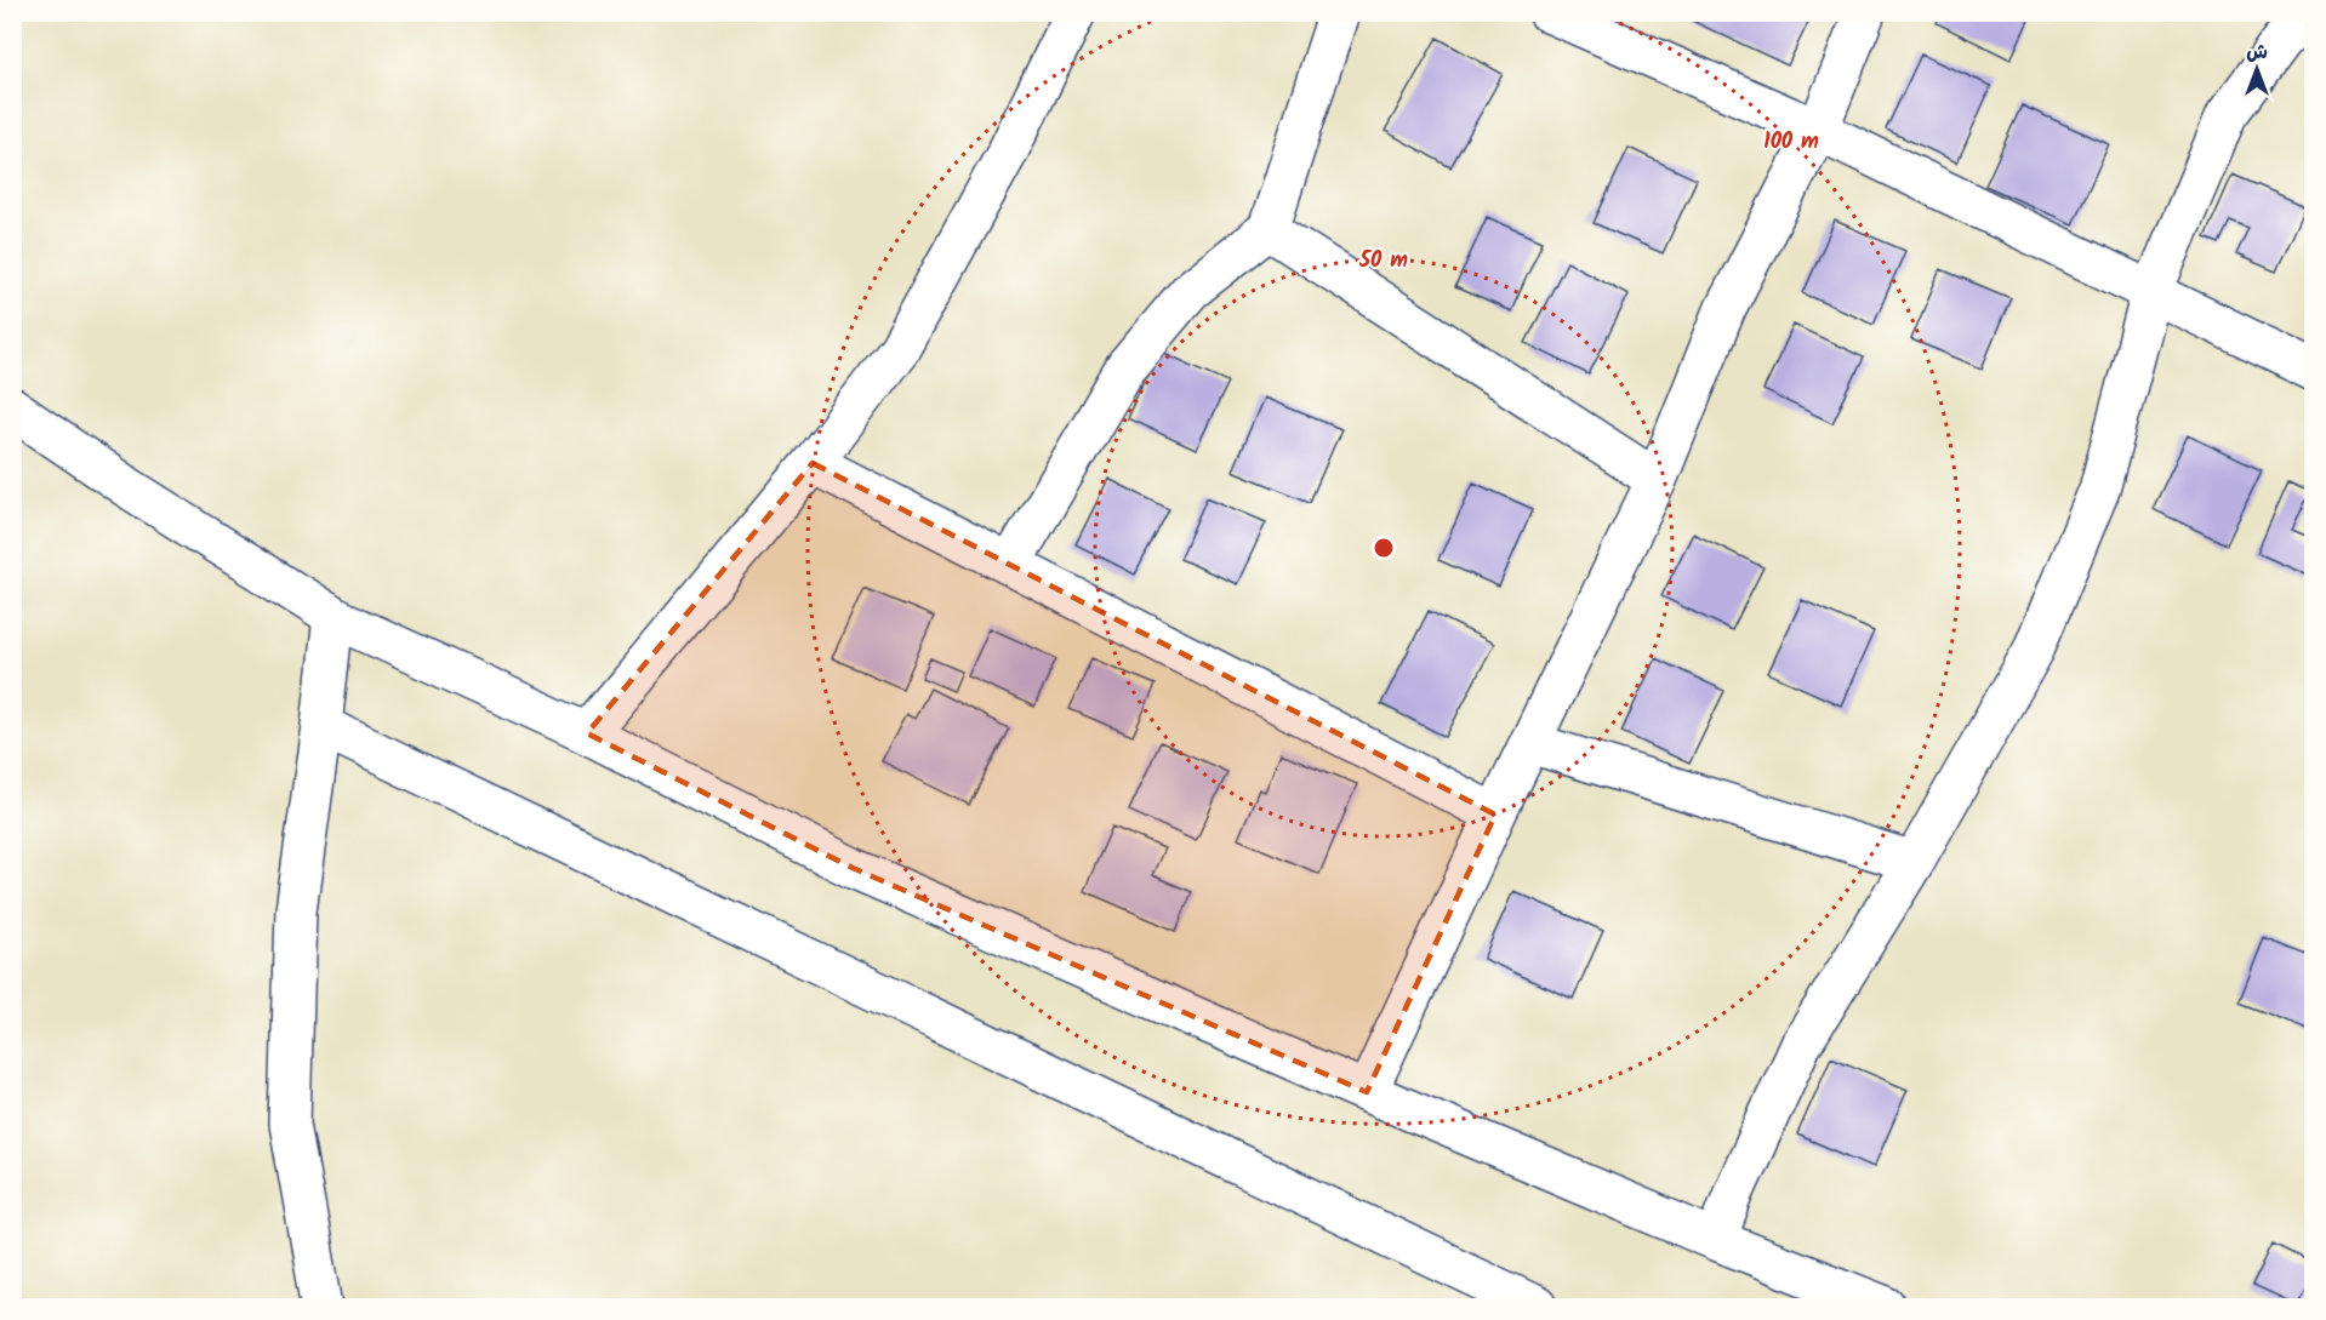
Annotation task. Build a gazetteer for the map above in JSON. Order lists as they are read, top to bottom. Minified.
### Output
{"north":"top","rings":["100 m","50 m"]}
